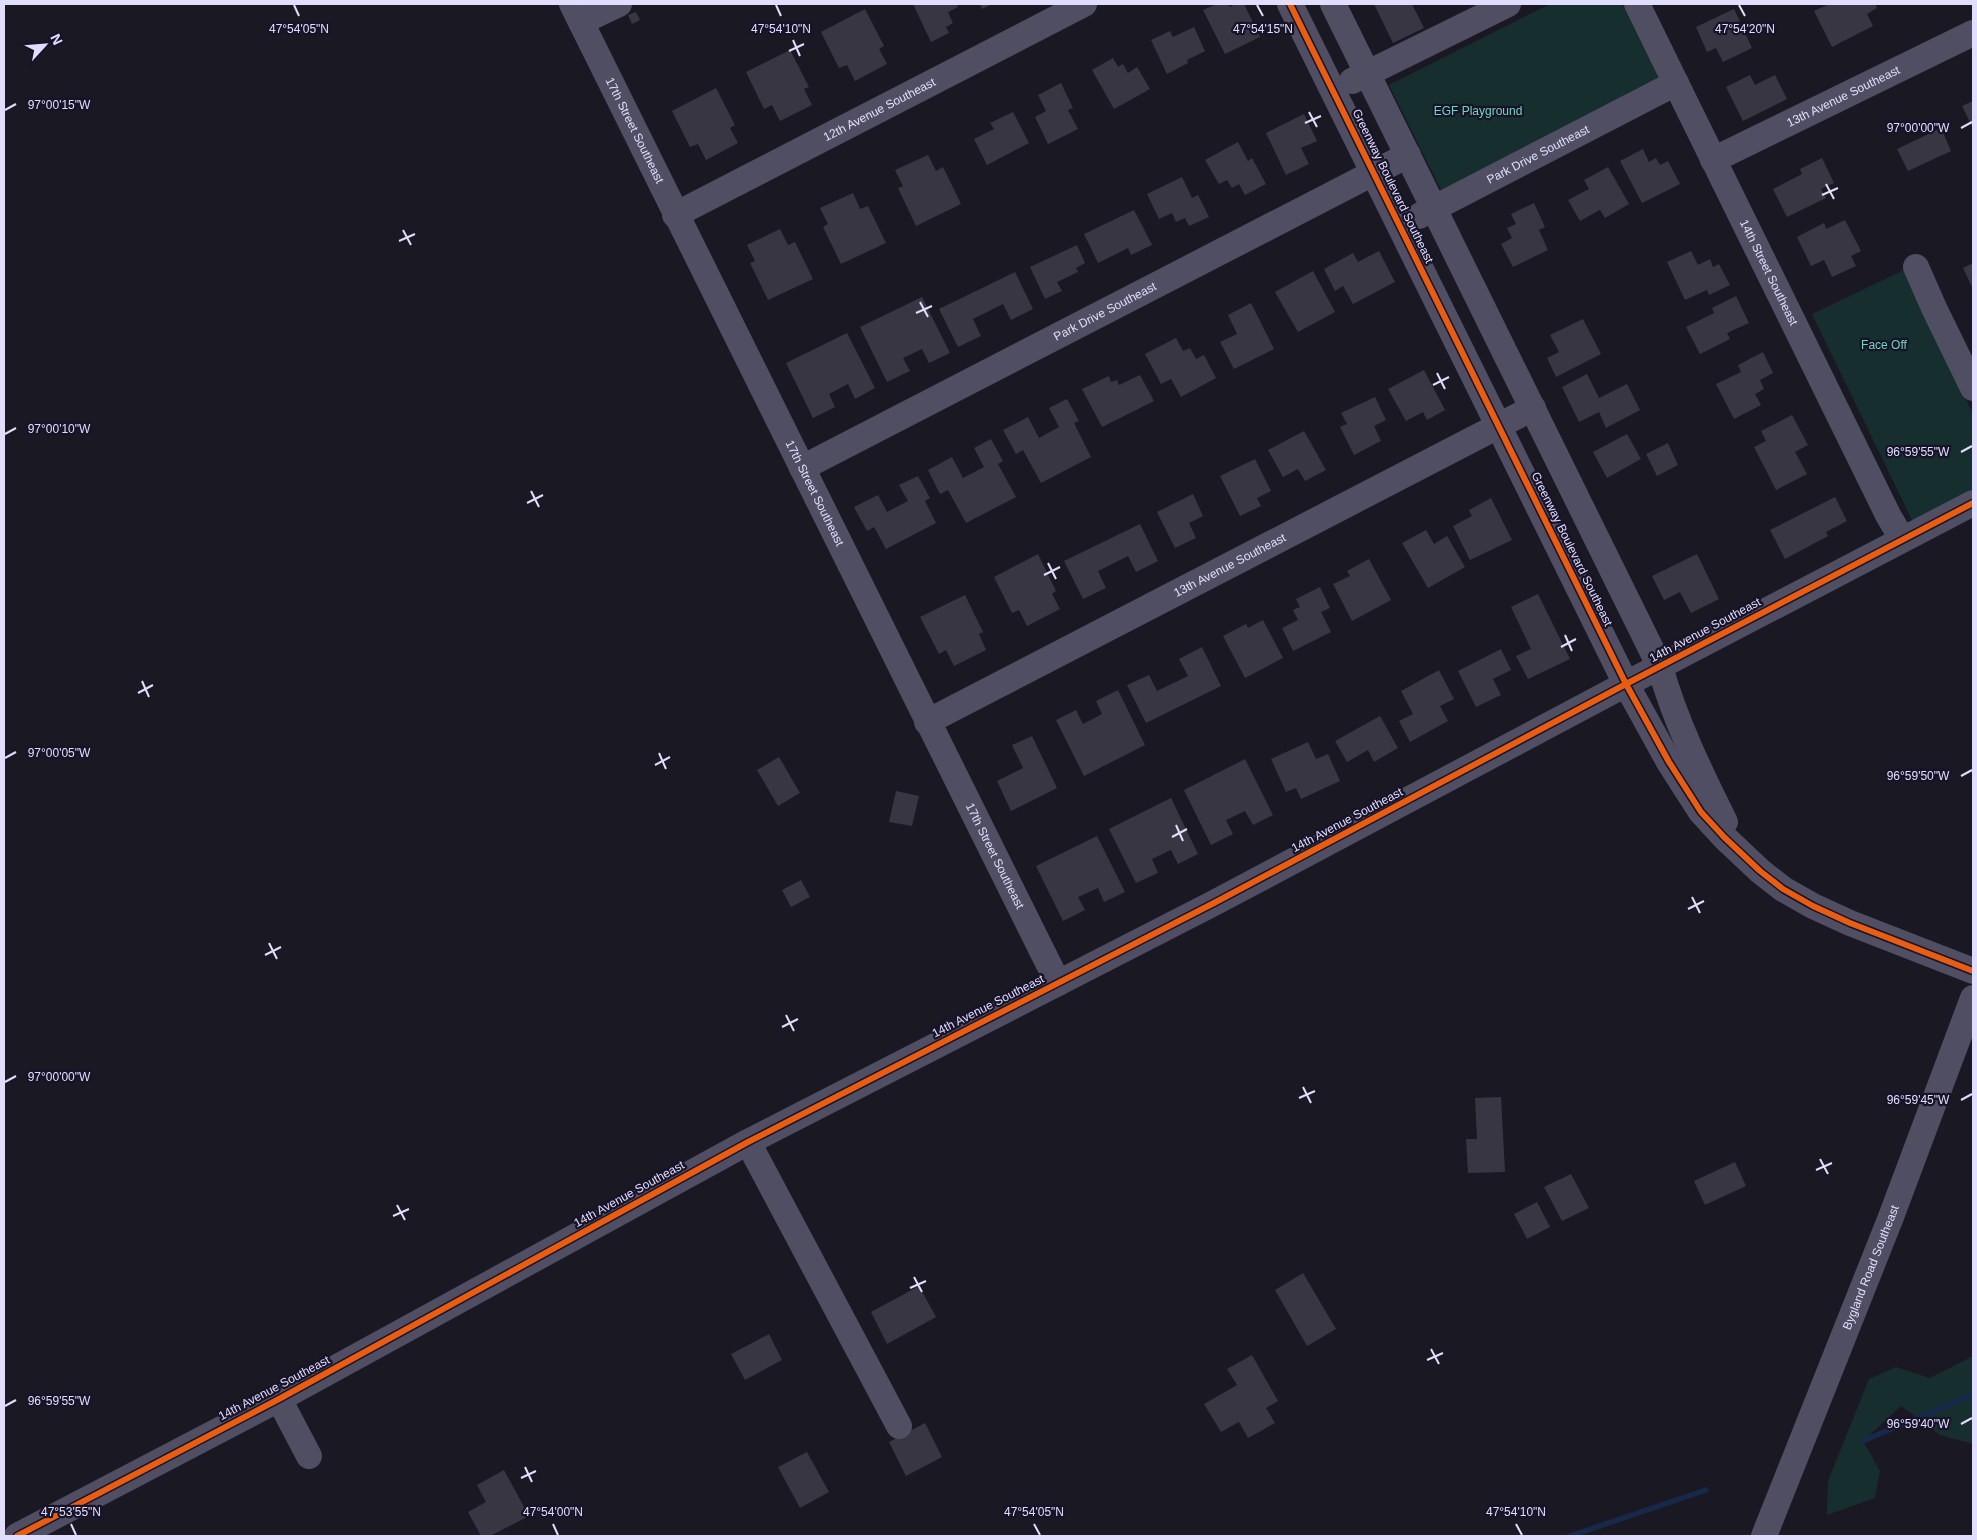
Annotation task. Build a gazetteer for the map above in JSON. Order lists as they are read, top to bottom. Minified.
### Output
{"streets":{"street":["13th Avenue Southeast","12th Avenue Southeast","17th Street Southeast","Park Drive Southeast","Greenway Boulevard Southeast","14th Street Southeast","14th Avenue Southeast","Bygland Road Southeast"]},"crossings":[["13th Avenue Southeast","17th Street Southeast"],["13th Avenue Southeast","Greenway Boulevard Southeast"],["13th Avenue Southeast","14th Street Southeast"],["12th Avenue Southeast","17th Street Southeast"],["17th Street Southeast","Park Drive Southeast"],["17th Street Southeast","14th Avenue Southeast"],["Park Drive Southeast","Greenway Boulevard Southeast"],["Park Drive Southeast","14th Street Southeast"],["Greenway Boulevard Southeast","14th Avenue Southeast"],["14th Street Southeast","14th Avenue Southeast"]],"parks":["EGF Playground","Face Off"],"north":"top right","coordinates":["47°54'20\"N","47°54'05\"N","47°54'10\"N","47°54'15\"N","97°00'15\"W","97°00'00\"W","97°00'10\"W","96°59'55\"W","97°00'05\"W","96°59'50\"W","96°59'45\"W","96°59'40\"W","47°53'55\"N","47°54'00\"N"]}
